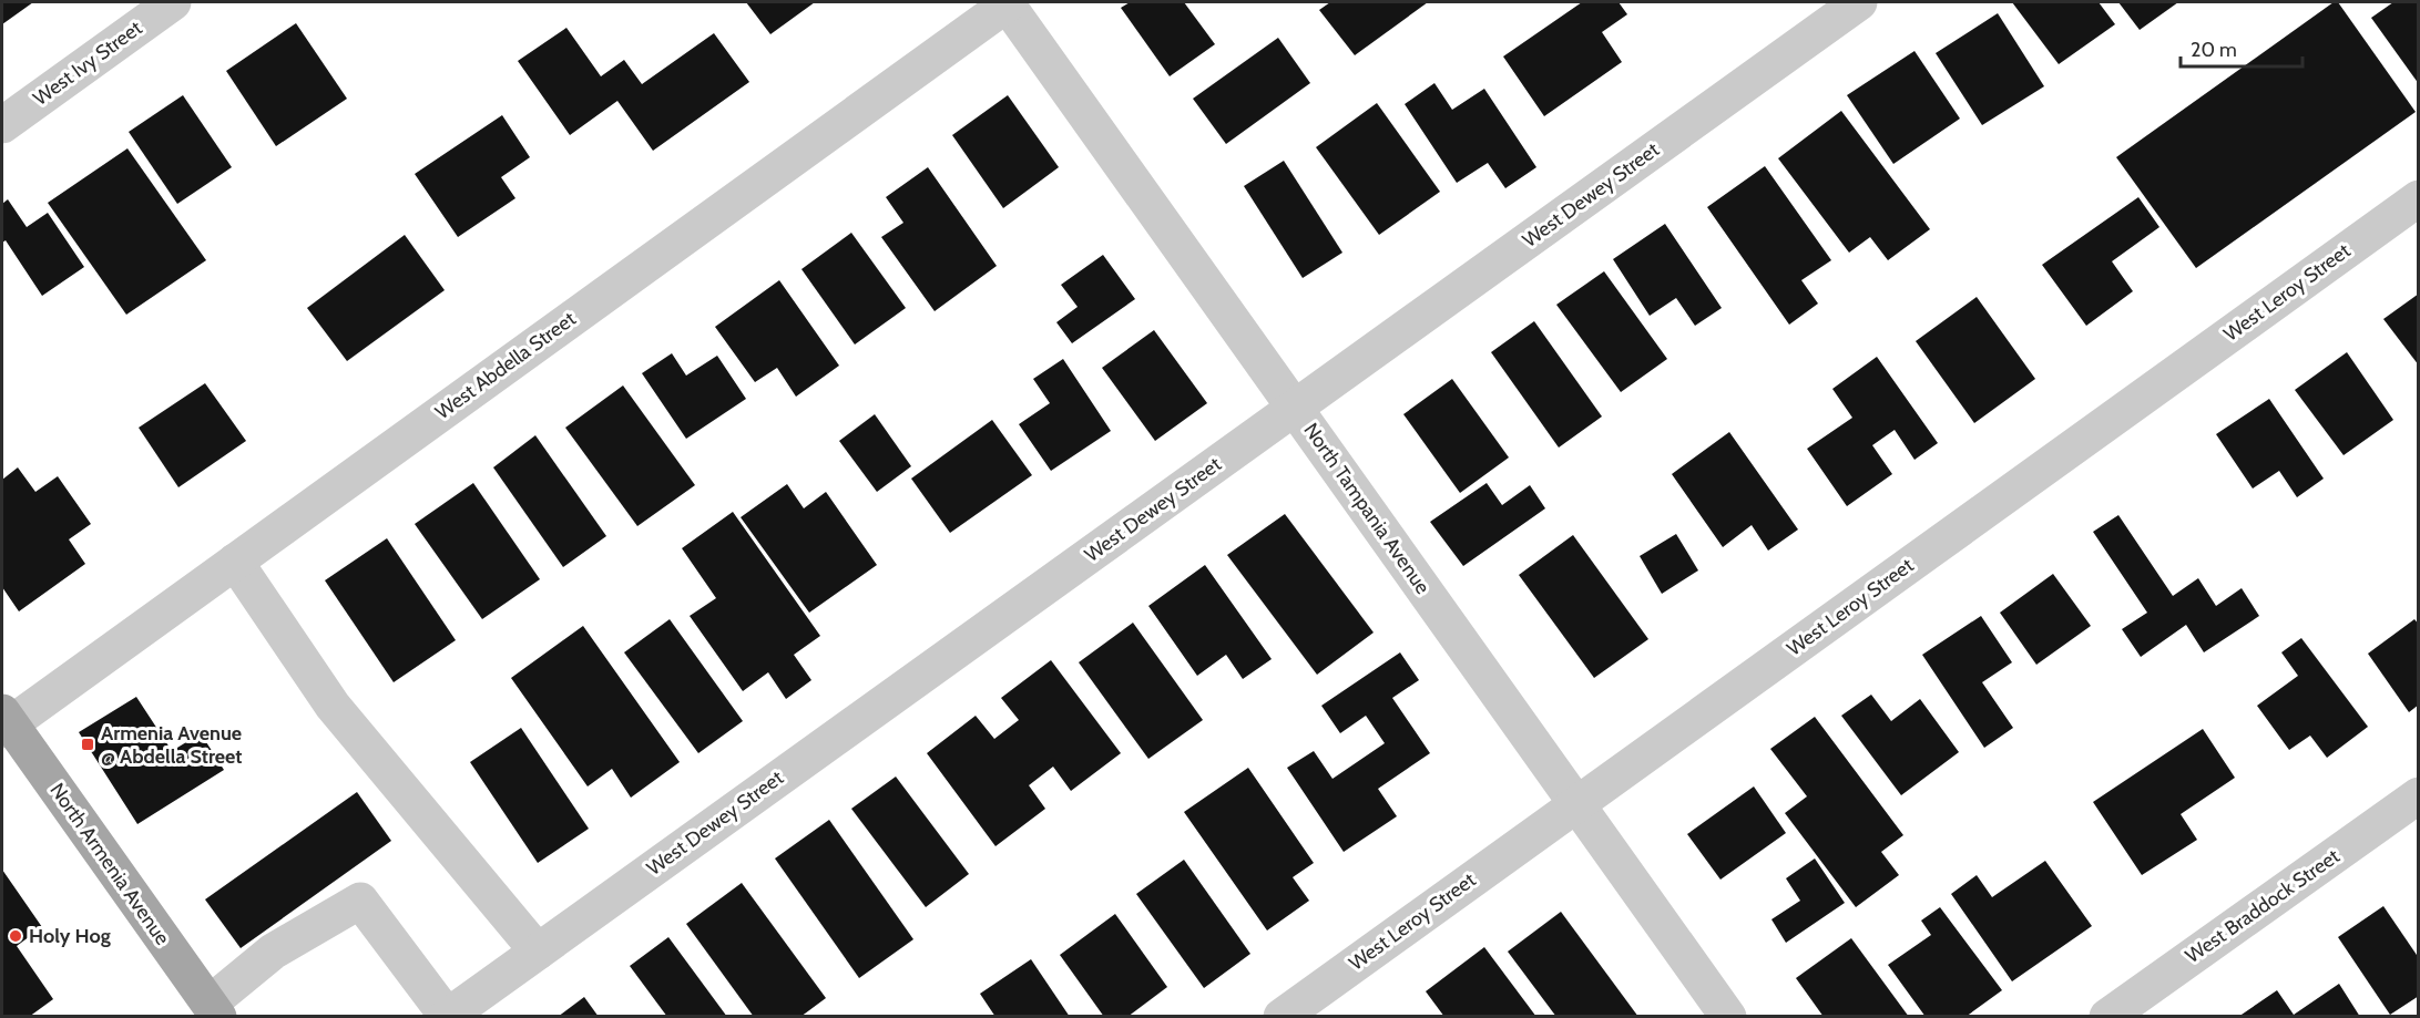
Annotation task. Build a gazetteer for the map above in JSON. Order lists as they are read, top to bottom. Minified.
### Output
{"streets":{"main road":["North Armenia Avenue"],"street":["West Ivy Street","West Dewey Street","West Leroy Street","West Abdella Street","North Tampania Avenue","West Braddock Street"]},"crossings":[["West Dewey Street","North Tampania Avenue"],["West Leroy Street","North Tampania Avenue"],["West Abdella Street","North Tampania Avenue"],["West Abdella Street","North Armenia Avenue"]],"places":{"transit":["Armenia Avenue @ Abdella Street"],"other":["Holy Hog"]},"scale_bar":"20 m"}
